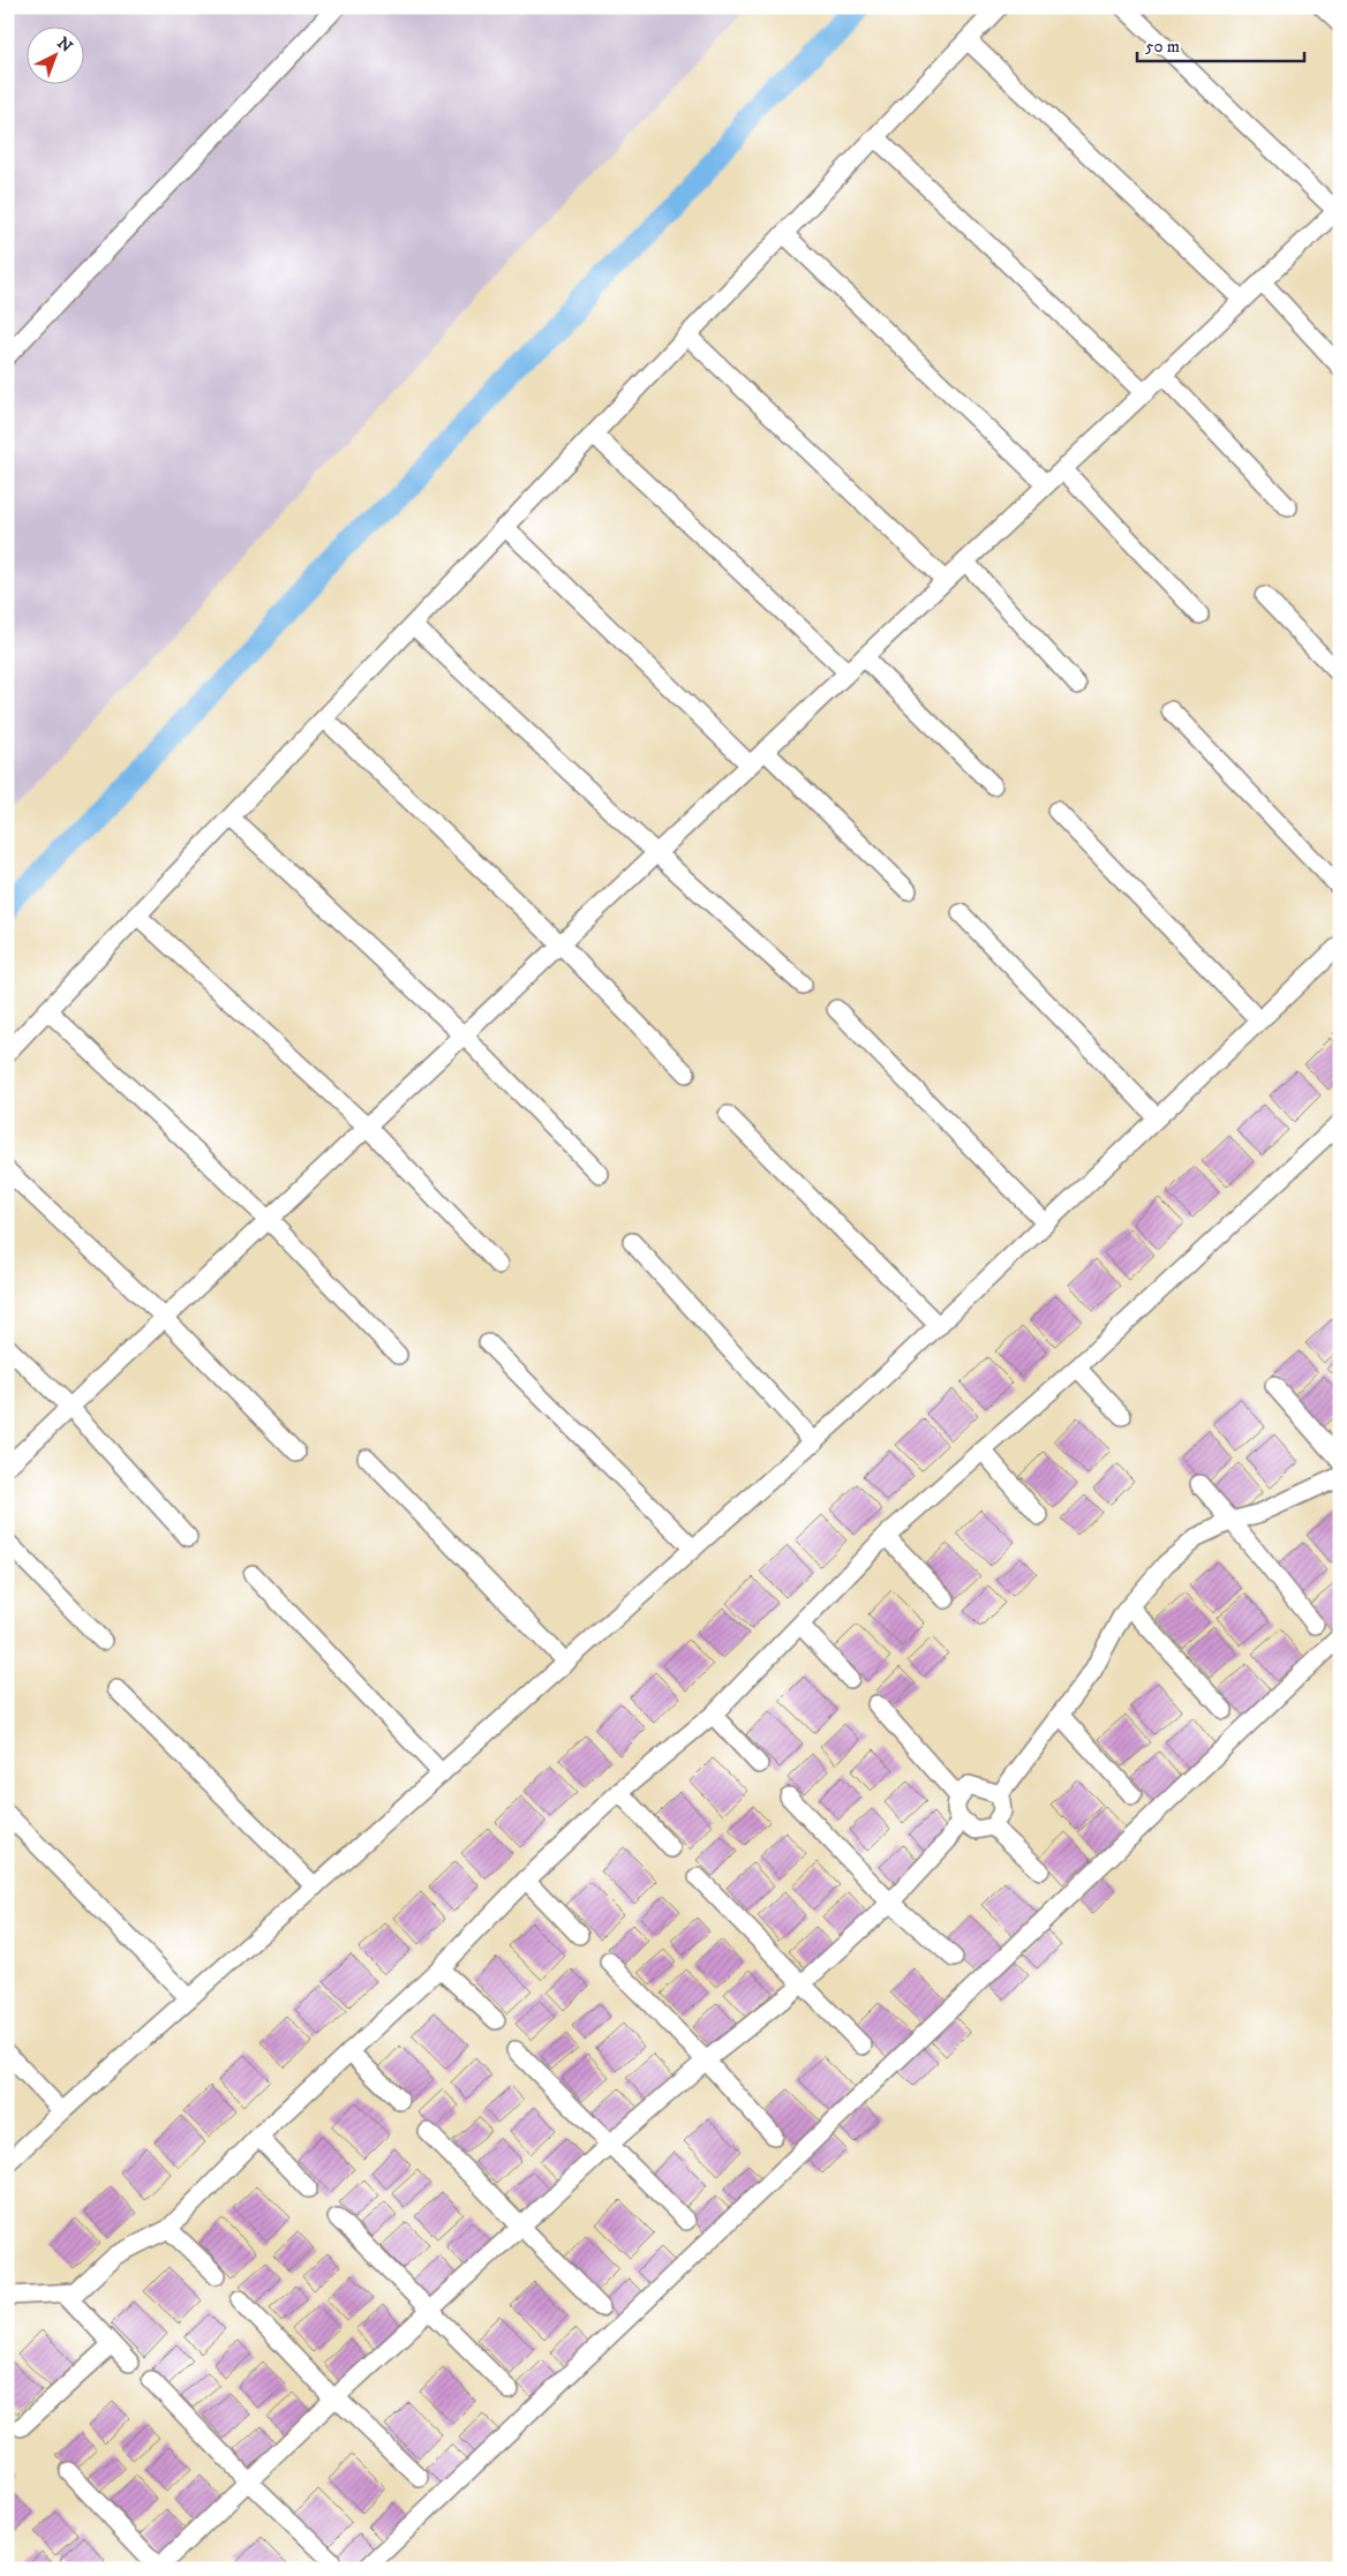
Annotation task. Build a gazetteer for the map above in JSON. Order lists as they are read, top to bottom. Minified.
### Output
{"scale_bar":"50 m","north":"top right"}
